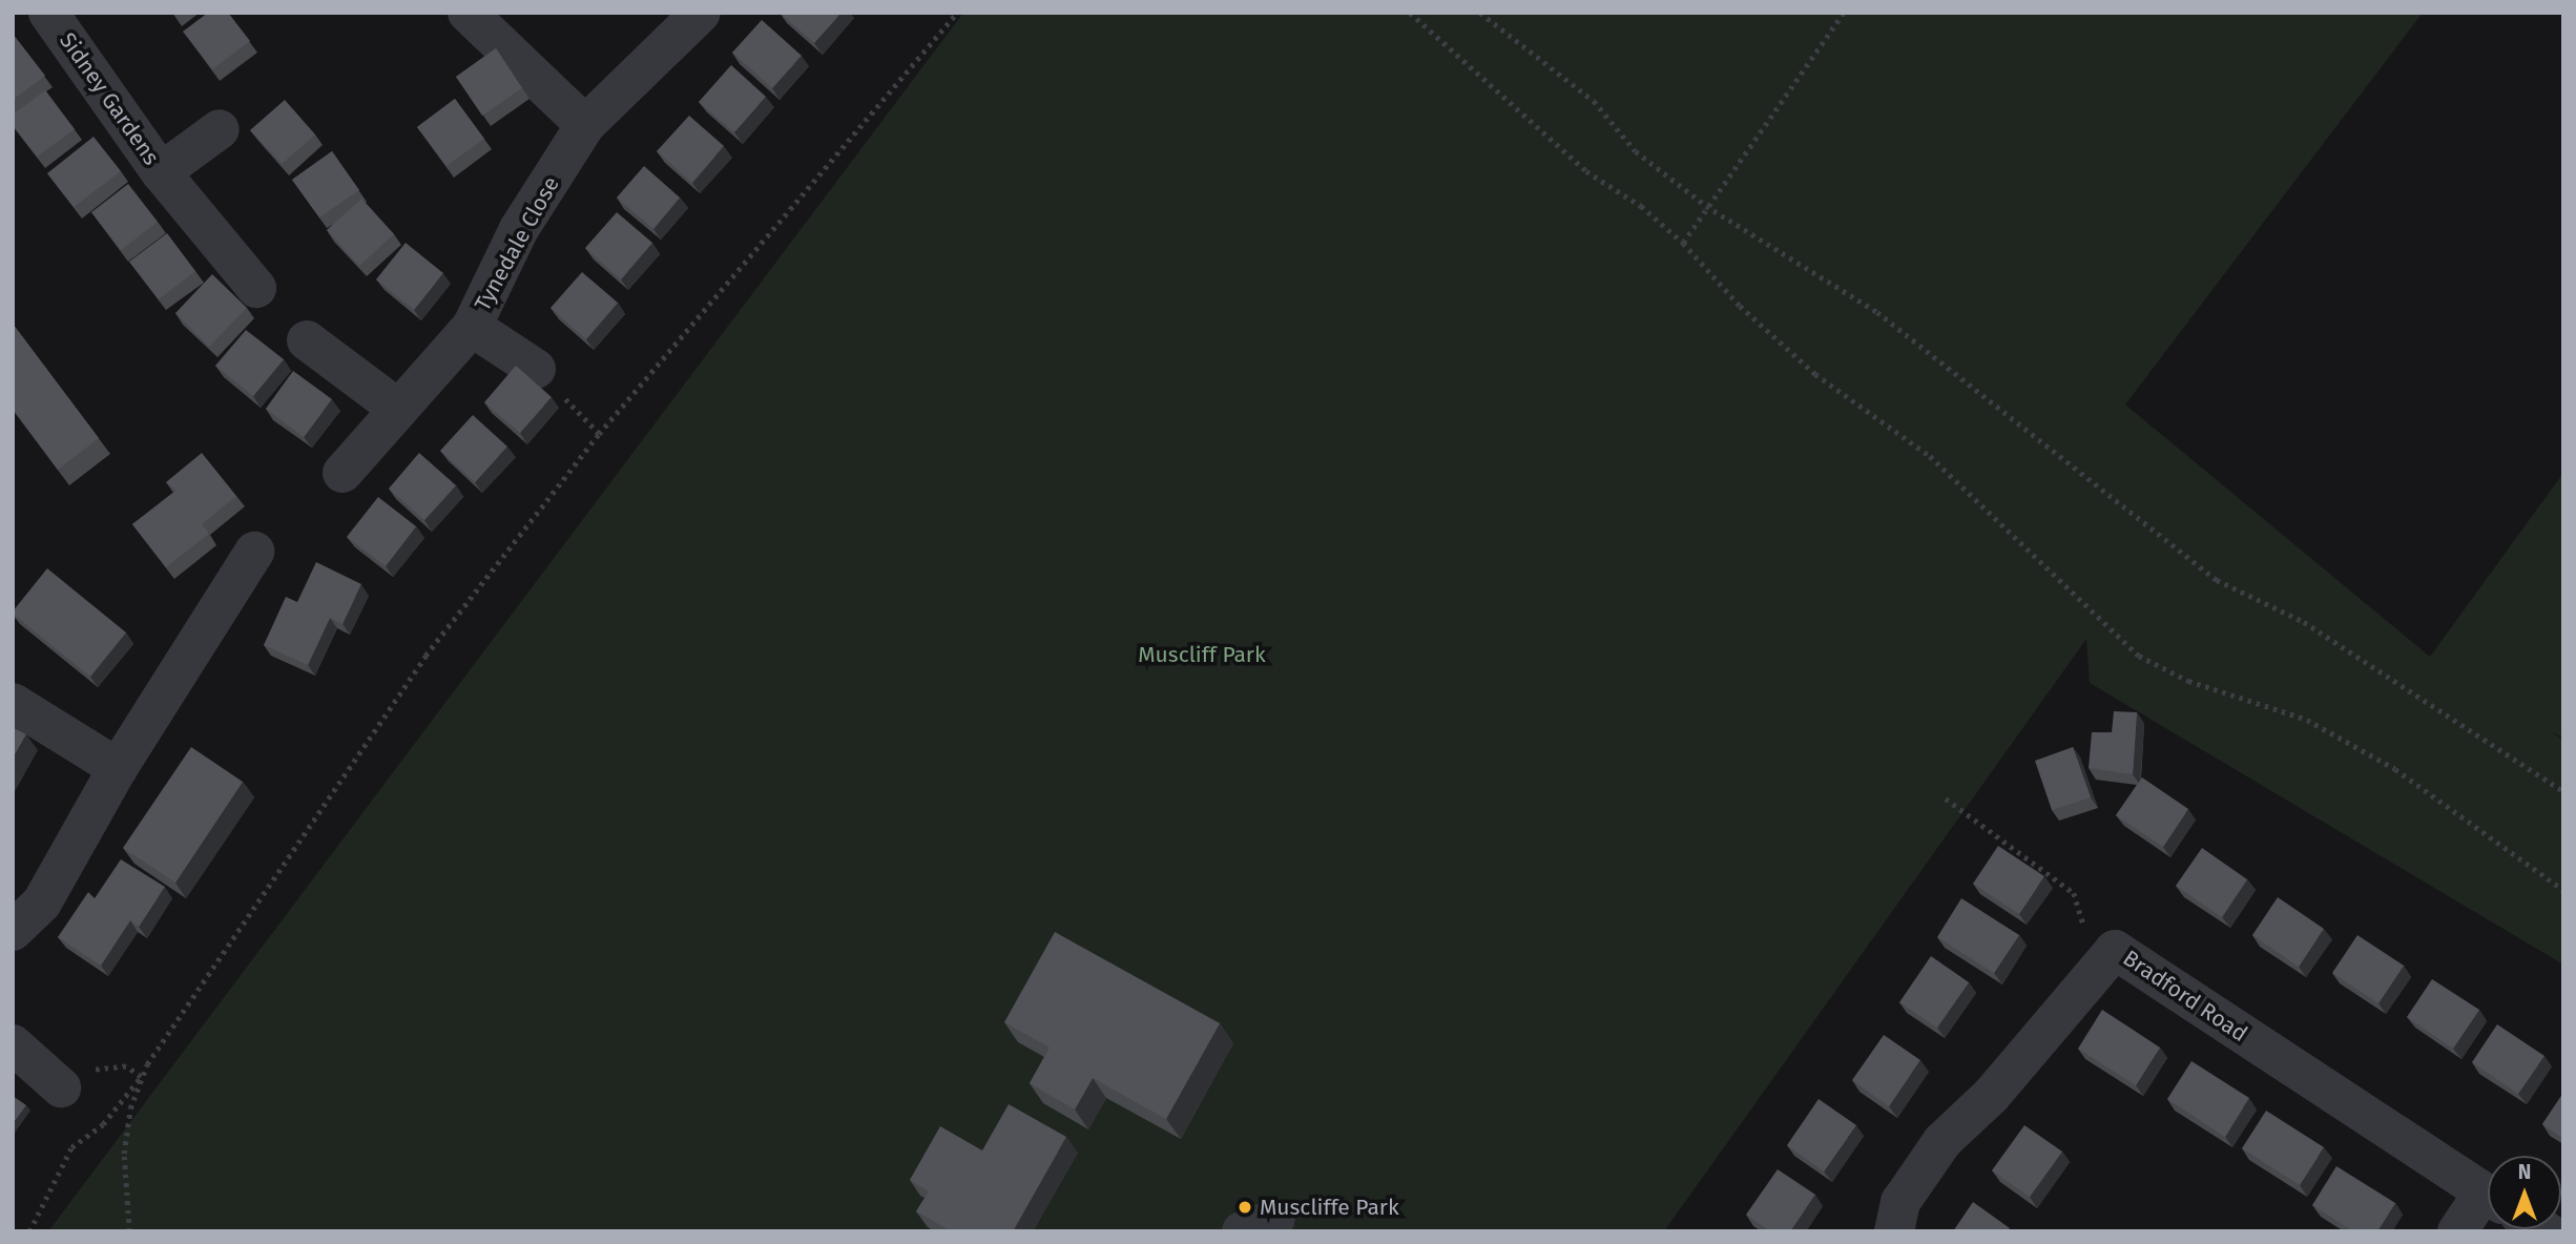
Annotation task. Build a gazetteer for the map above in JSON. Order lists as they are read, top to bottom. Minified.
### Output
{"streets":{"street":["Sidney Gardens","Tynedale Close","Bradford Road"]},"parks":["Muscliff Park"],"places":["Muscliffe Park"],"north":"top"}
